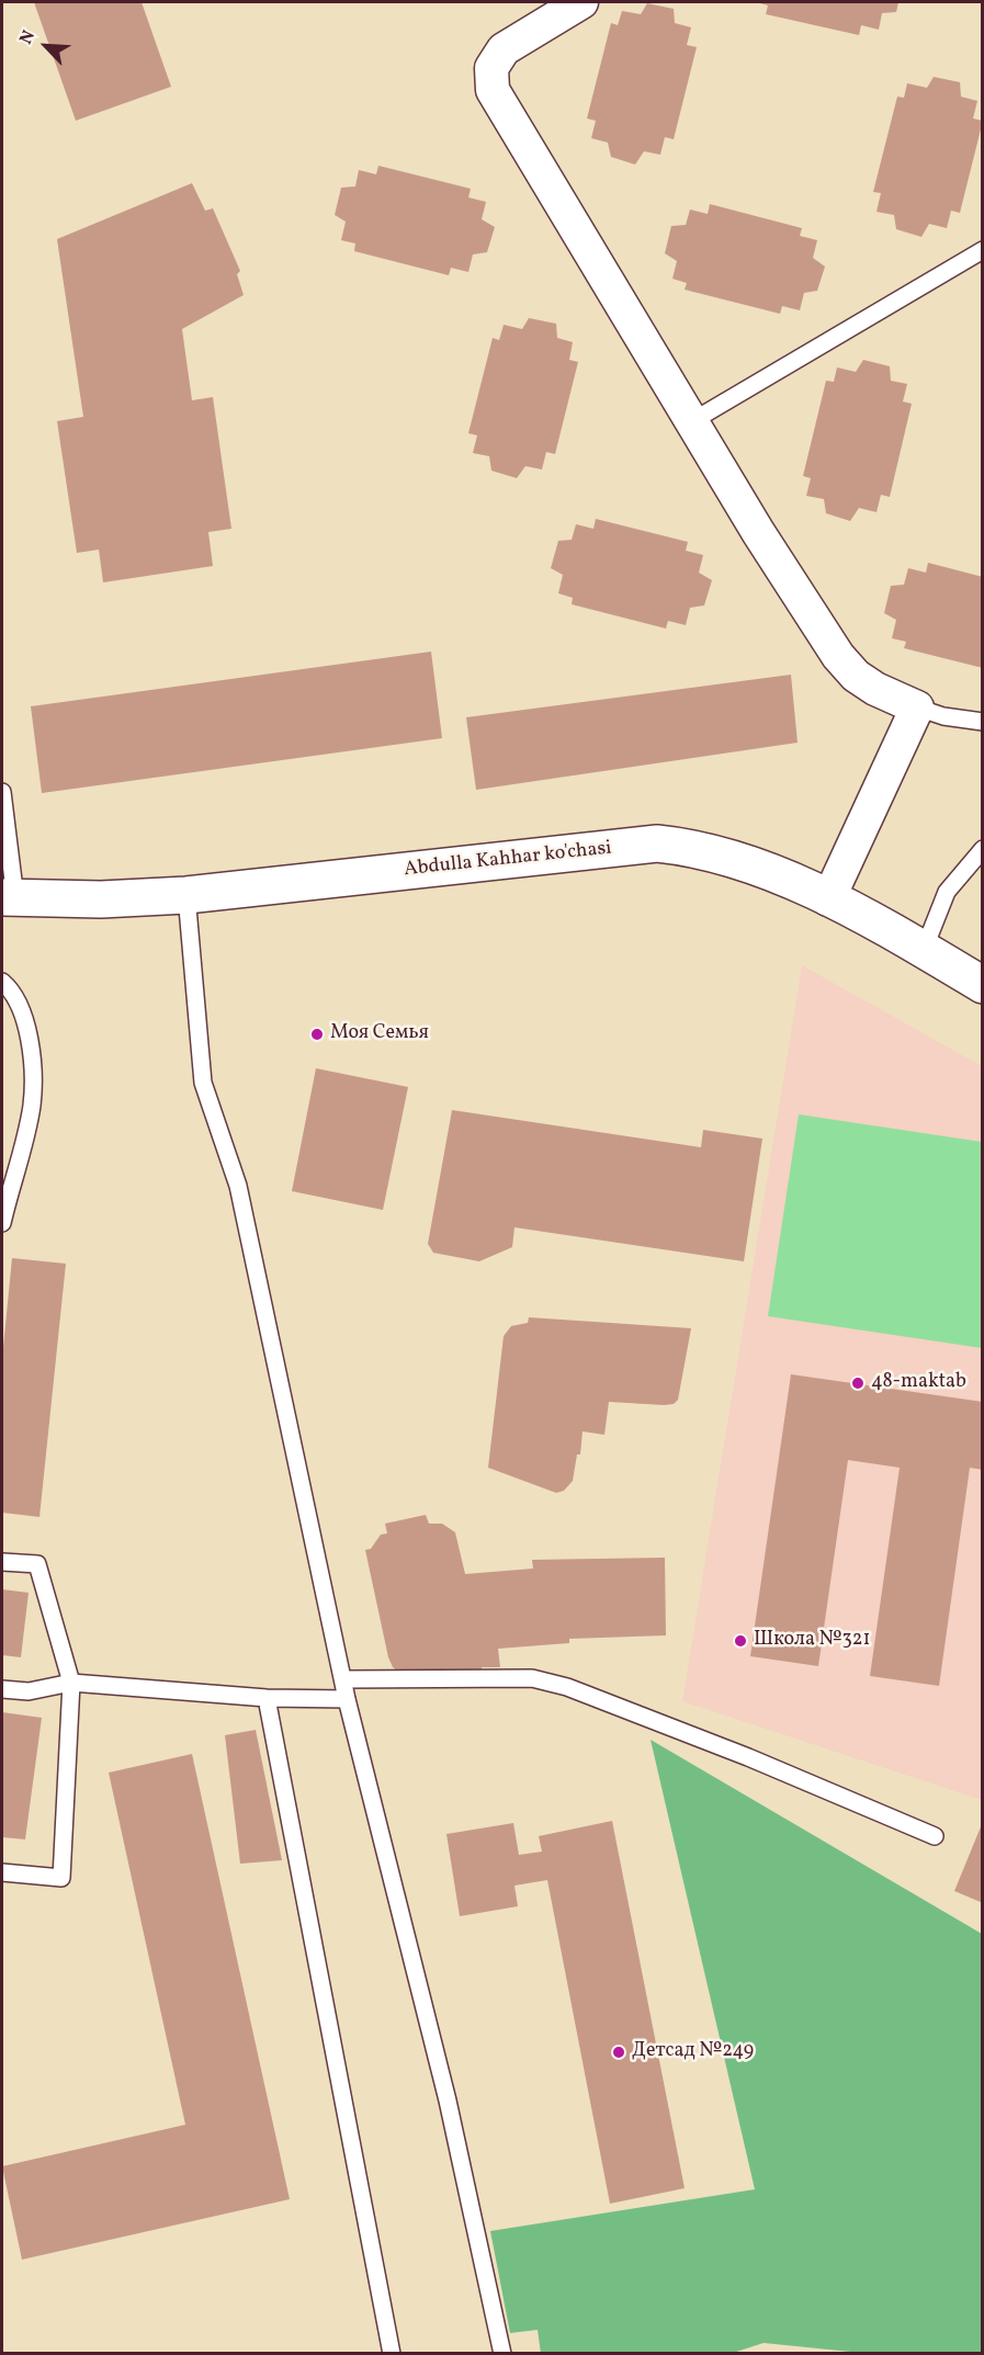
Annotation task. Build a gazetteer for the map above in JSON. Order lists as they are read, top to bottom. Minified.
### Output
{"streets":{"street":["Abdulla Kahhar ko'chasi"]},"places":["Моя Семья","48-maktab","Школа №321","Детсад №249"],"north":"top left"}
